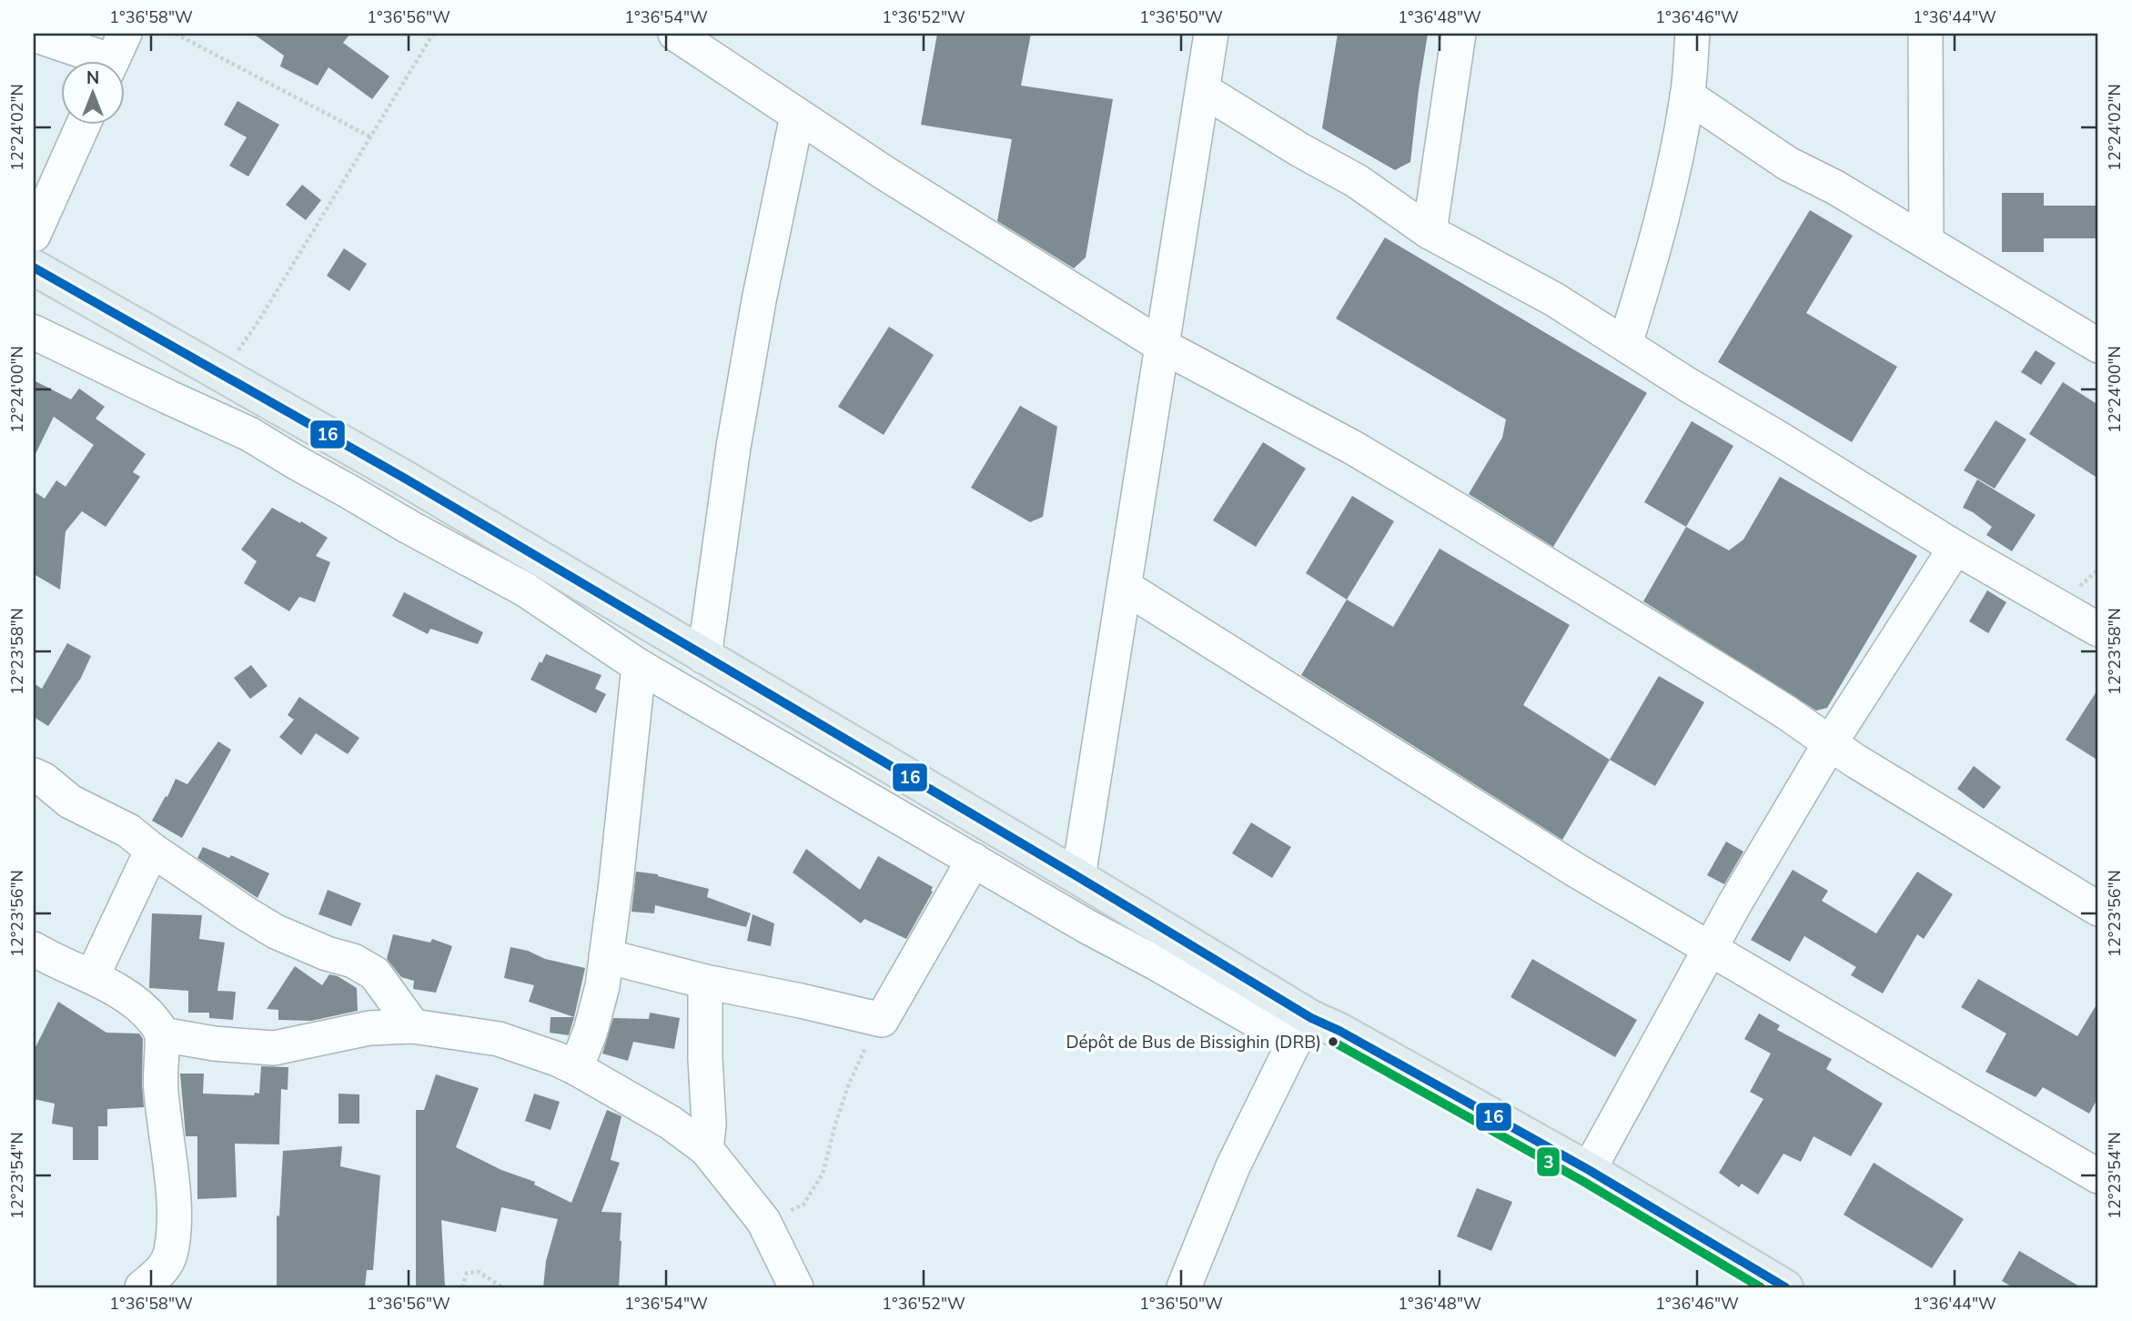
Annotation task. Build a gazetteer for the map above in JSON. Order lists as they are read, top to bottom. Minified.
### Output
{"places":["Dépôt de Bus de Bissighin (DRB)"],"lines":["transit line 16","transit line 3"],"north":"top","coordinates":["1°36'58\"W","1°36'56\"W","1°36'54\"W","1°36'52\"W","1°36'50\"W","1°36'48\"W","1°36'46\"W","1°36'44\"W","12°24'02\"N","12°24'00\"N","12°23'58\"N","12°23'56\"N","12°23'54\"N"]}
